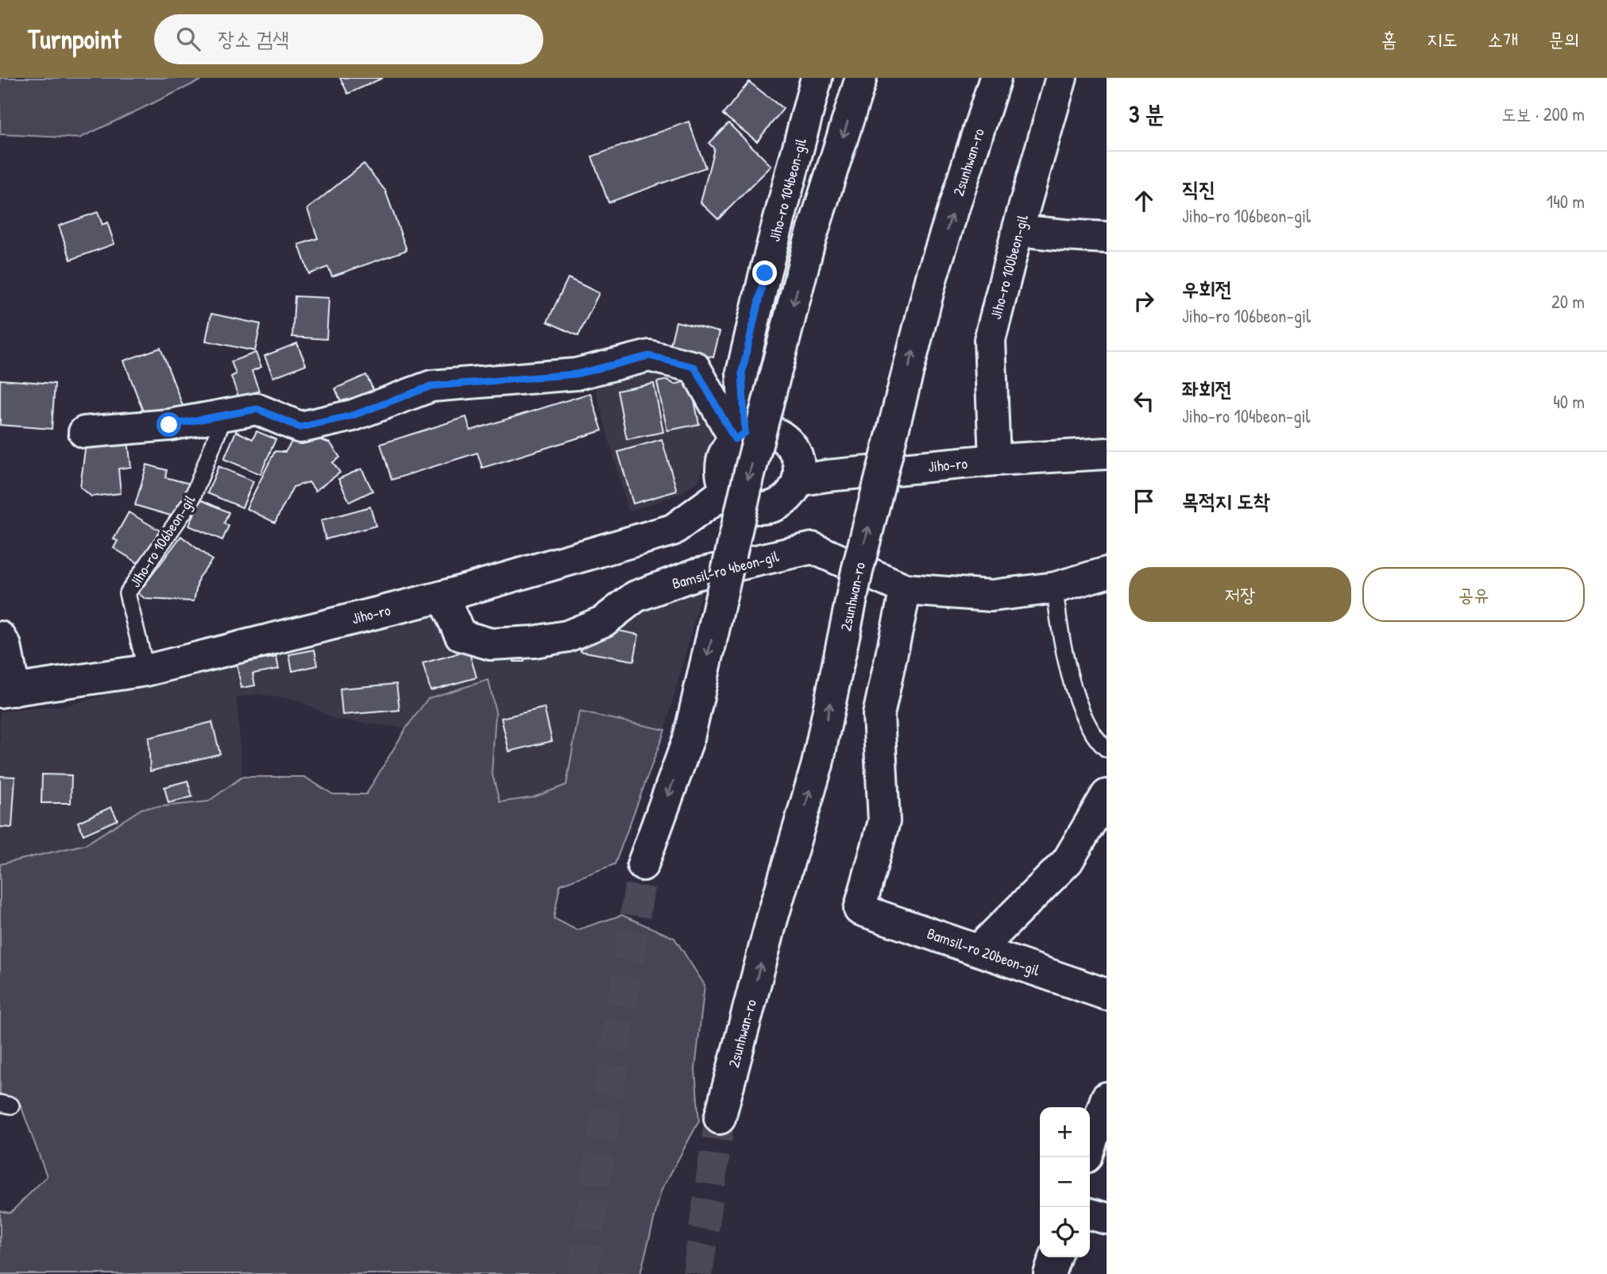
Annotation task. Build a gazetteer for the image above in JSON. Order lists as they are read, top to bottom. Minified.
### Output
{"streets":{"main road":["2sunhwan-ro","Jiho-ro 104beon-gil","Jiho-ro 100beon-gil","Jiho-ro","Bamsil-ro 4beon-gil","Bamsil-ro 20beon-gil"],"lane":["Jiho-ro 106beon-gil"]},"crossings":[["Jiho-ro 104beon-gil","Jiho-ro"],["Jiho-ro 100beon-gil","Jiho-ro"],["Jiho-ro","Jiho-ro 106beon-gil"],["Jiho-ro","Bamsil-ro 4beon-gil"],["Bamsil-ro 4beon-gil","Bamsil-ro 20beon-gil"]],"page":{"header":"Turnpoint","search":"장소 검색","nav":["홈","지도","소개","문의"],"heading":["3 분","도보 · 200 m"],"list":[["직진","Jiho-ro 106beon-gil","140 m"],["우회전","Jiho-ro 106beon-gil","20 m"],["좌회전","Jiho-ro 104beon-gil","40 m"],"목적지 도착"],"buttons":["저장","공유"],"map_buttons":["+","−"]}}
